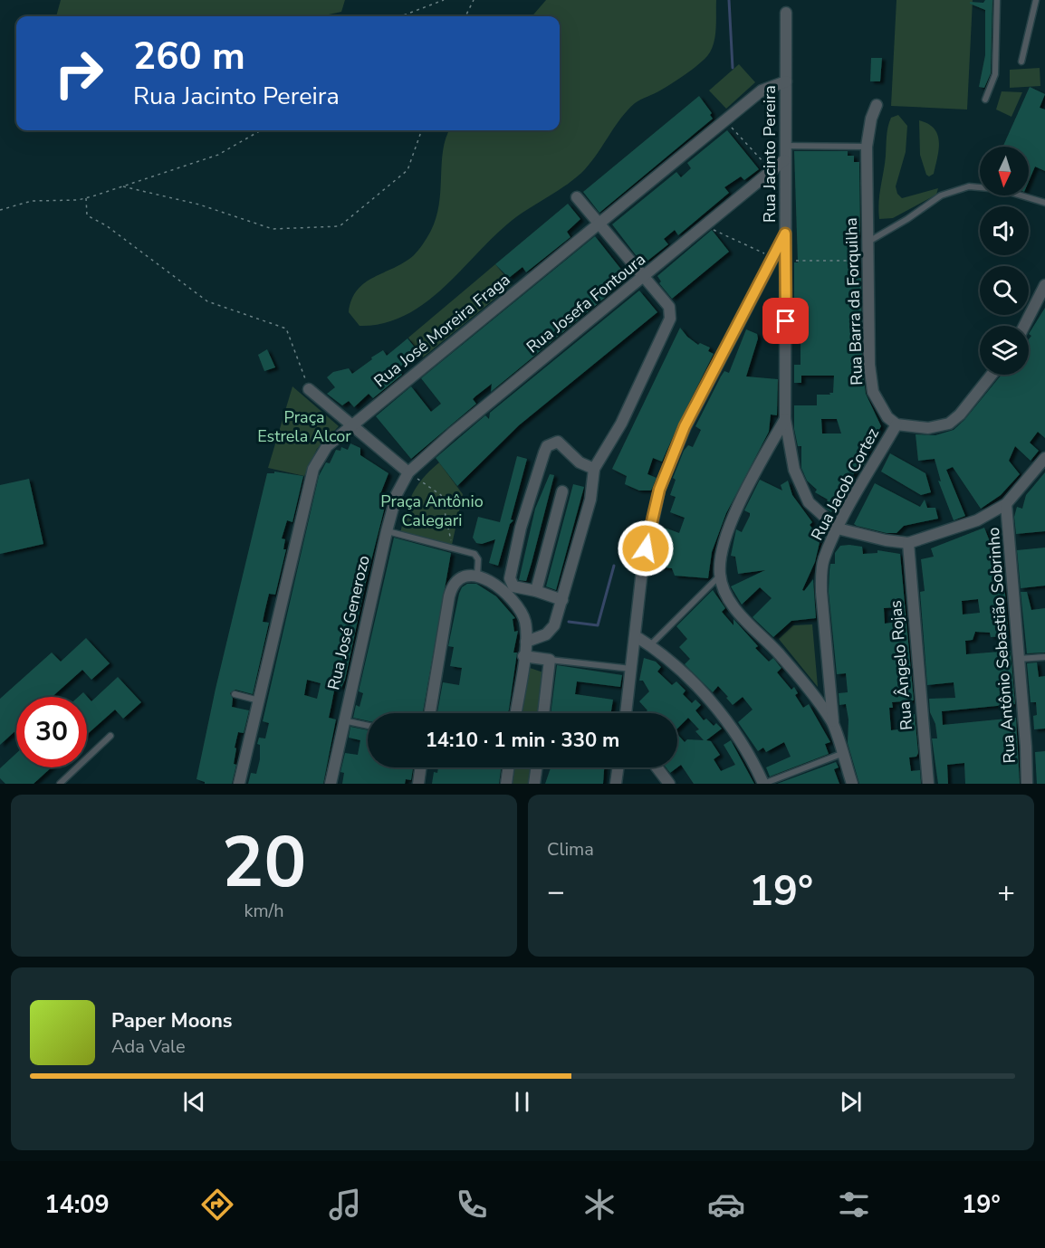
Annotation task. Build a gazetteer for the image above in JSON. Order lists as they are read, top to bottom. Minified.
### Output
{"streets":{"street":["Rua Jacinto Pereira","Rua Barra da Forquilha","Rua Josefa Fontoura","Rua José Moreira Fraga","Rua Jacob Cortez","Rua José Generozo","Rua Antônio Sebastião Sobrinho","Rua Ângelo Rojas"]},"crossings":[["Rua Jacinto Pereira","Rua Josefa Fontoura"],["Rua Jacinto Pereira","Rua José Moreira Fraga"],["Rua Jacinto Pereira","Rua Jacob Cortez"],["Rua Jacinto Pereira","Rua Antônio Sebastião Sobrinho"],["Rua Jacinto Pereira","Rua Ângelo Rojas"],["Rua Barra da Forquilha","Rua Jacob Cortez"],["Rua Josefa Fontoura","Rua José Generozo"]],"parks":["Praça Estrela Alcor","Praça Antônio Calegari"],"north":"bottom","page":{"turn":["260 m","Rua Jacinto Pereira"],"limit":"30","trip":"14:10 · 1 min · 330 m","tile":[["20","km/h"],"Clima"],"heat":["−","19°","+"],"song":["Paper Moons","Ada Vale"],"tabs":["14:09","19°"]}}
